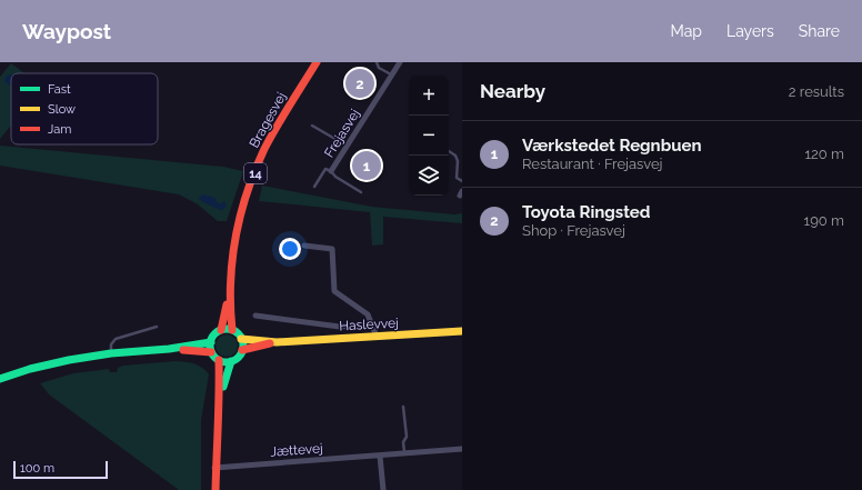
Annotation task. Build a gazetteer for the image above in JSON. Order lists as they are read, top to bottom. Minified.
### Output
{"streets":{"main road":["Bragesvej","14","Haslevvej"],"street":["Frejasvej","Jættevej"]},"crossings":[["Bragesvej","14"],["Bragesvej","Haslevvej"],["14","Haslevvej"]],"legend":["Fast","Slow","Jam"],"scale_bar":"100 m","page":{"header":"Waypost","nav":["Map","Layers","Share"],"heading":["Nearby","2 results"],"pins":["2","1"],"map_buttons":["+","−"],"list":[{"mark":"1","name":"Værkstedet Regnbuen","note":"Restaurant · Frejasvej","value":"120 m"},{"mark":"2","name":"Toyota Ringsted","note":"Shop · Frejasvej","value":"190 m"}],"scale":"100 m"}}
